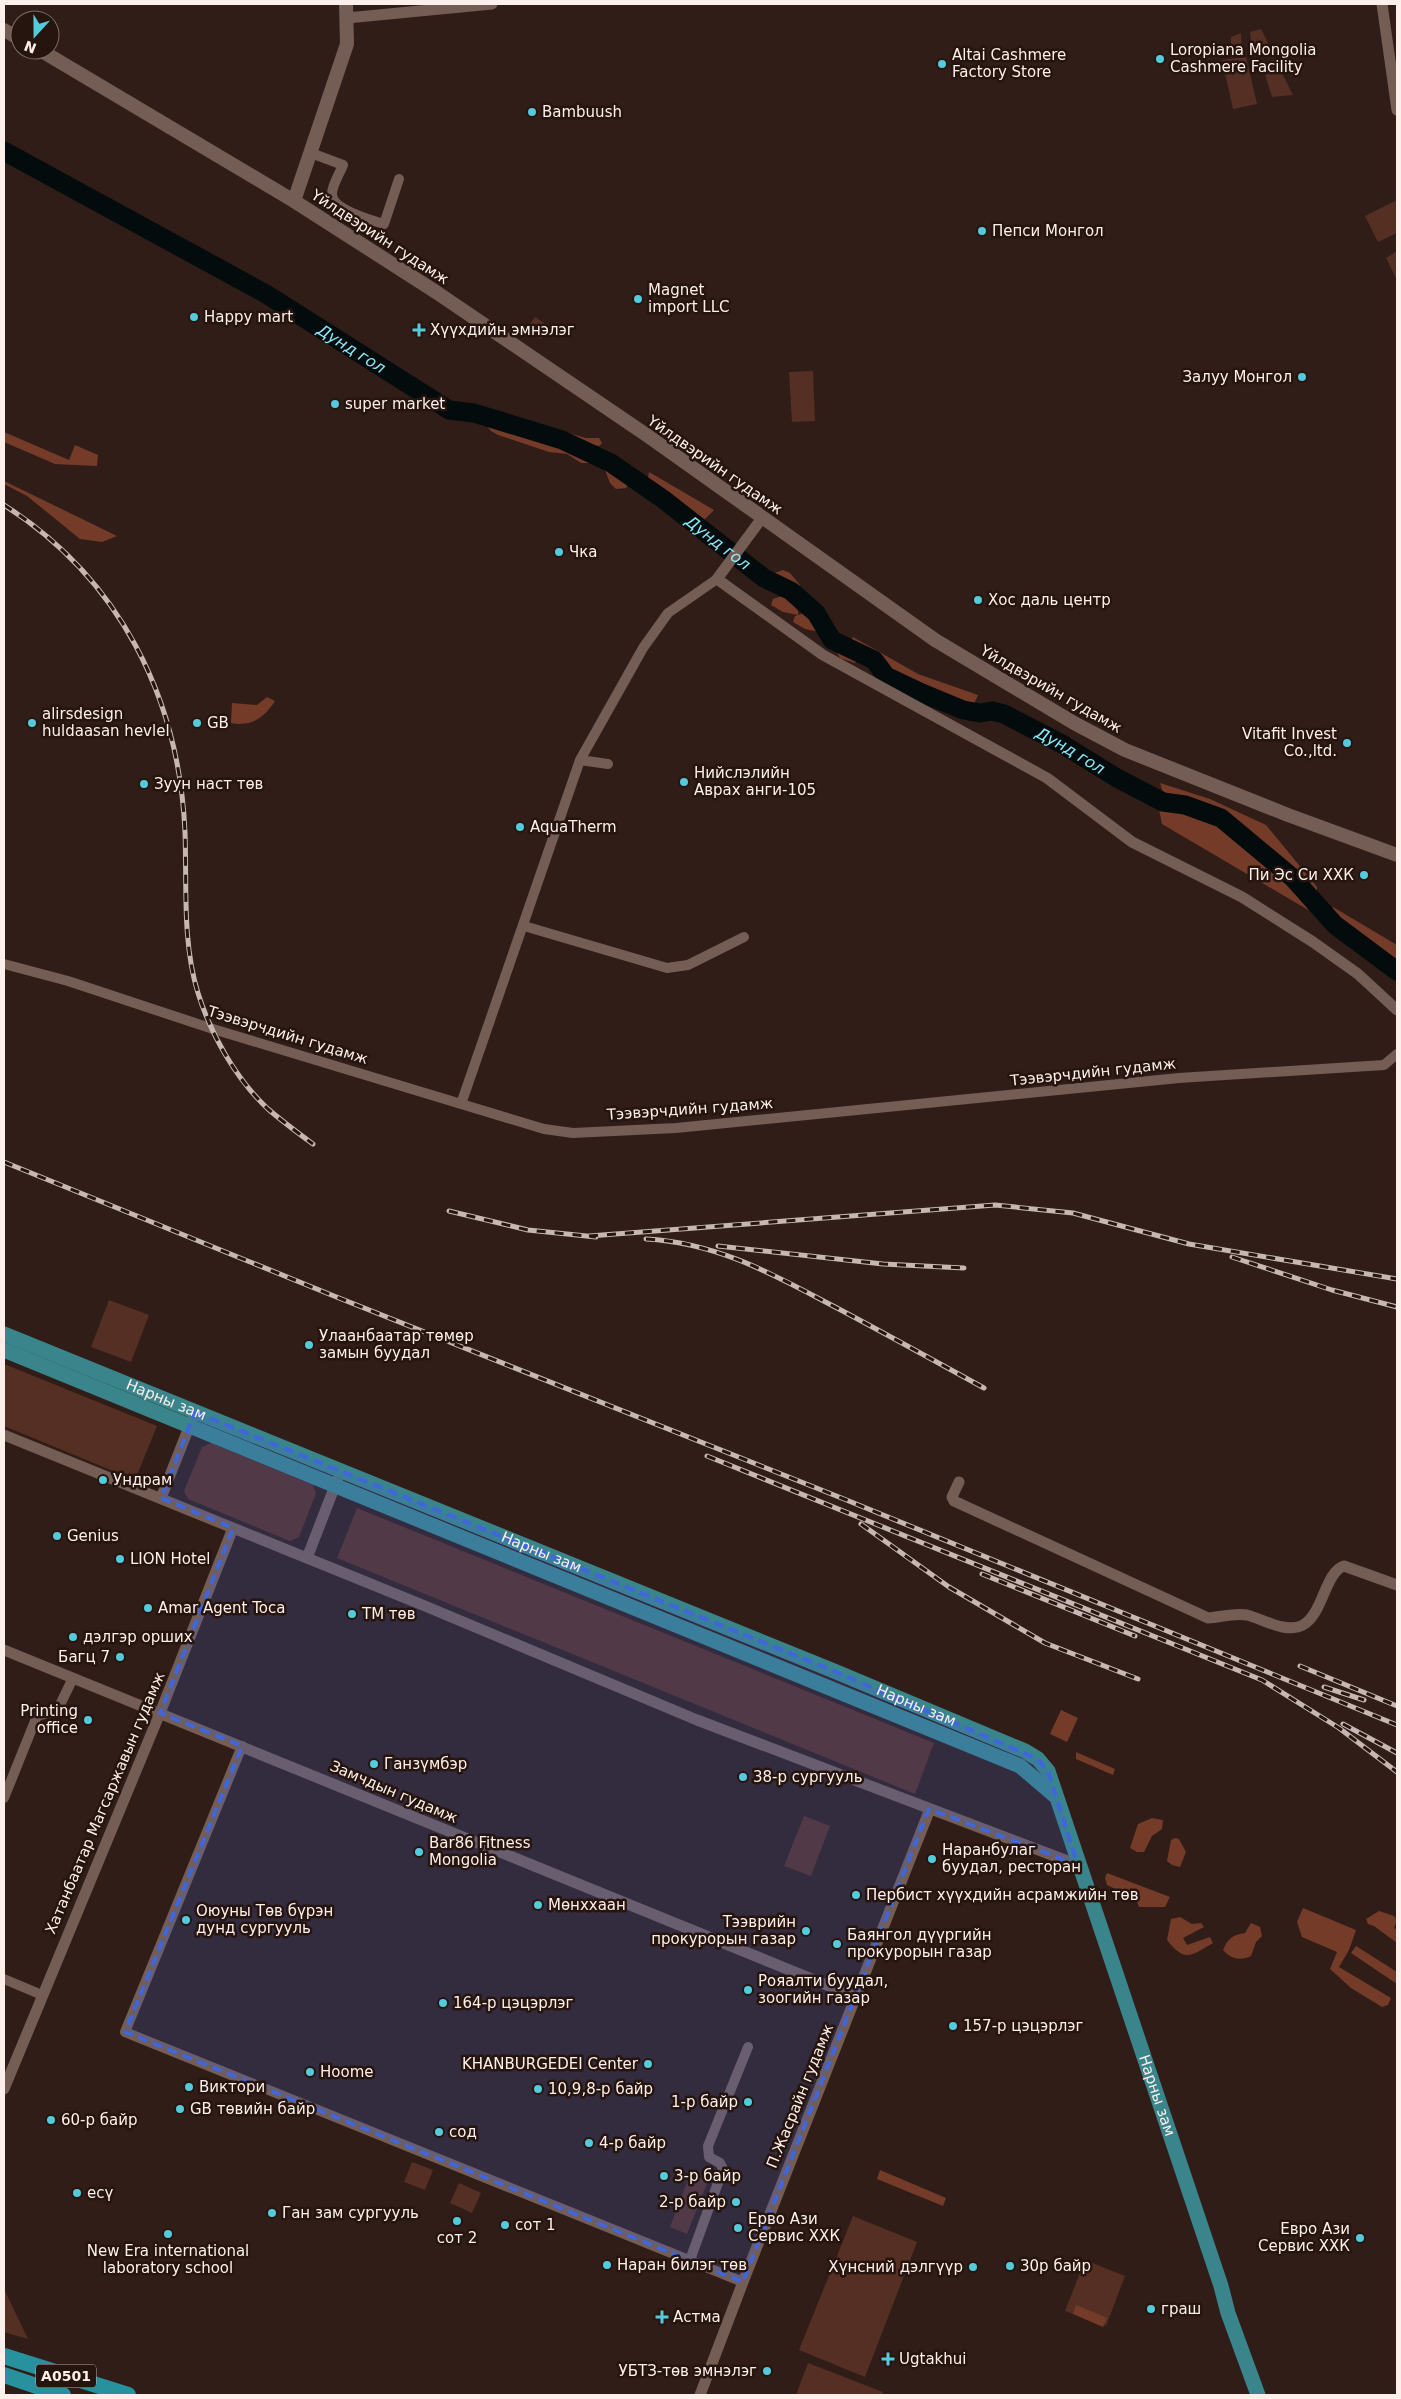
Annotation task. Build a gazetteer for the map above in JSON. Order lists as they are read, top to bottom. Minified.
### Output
{"streets":{"highway":["A0501"],"main road":["Yйлдвэрийн гудамж","Нарны зам"],"street":["Тээвэрчдийн гудамж","Замчдын гудамж","Хатанбаатар Магсаржавын гудамж","П.Жасрайн гудамж"]},"crossings":[["Замчдын гудамж","Хатанбаатар Магсаржавын гудамж"],["Замчдын гудамж","П.Жасрайн гудамж"]],"water":["Дунд гол"],"places":{"other":["Loropiana Mongolia Cashmere Facility","Altai Cashmere Factory Store","Bambuush","Пепси Монгол","Magnet import LLC","Happy mart","Залуу Монгол","super market","Чка","Хос даль центр","alirsdesign huldaasan hevlel","GB","Vitafit Invest Co.,ltd.","Нийслэлийн Аврах анги-105","Зуун наст төв","AquaTherm","Пи Эс Си ХХК","Улаанбаатар төмөр замын буудал","Ундрам","Genius","LION Hotel","Amar Agent Toca","TM төв","дэлгэр орших","Багц 7","Printing office","Ганзүмбэр","38-р сургууль","Bar86 Fitness Mongolia","Наранбулаг буудал, ресторан","Пербист хүүхдийн асрамжийн төв","Мөнххаан","Оюуны Төв бүрэн дунд сургууль","Тээврийн прокурорын газар","Баянгол дүүргийн прокурорын газар","Рояалти буудал, зоогийн газар","164-р цэцэрлэг","157-р цэцэрлэг","KHANBURGEDEI Center","Hoome","Виктори","10,9,8-р байр","1-р байр","GB төвийн байр","60-р байр","сод","4-р байр","3-р байр","есү","2-р байр","Ган зам сургууль","сот 2","сот 1","Ерво Ази Сервис ХХК","New Era international laboratory school","Евро Ази Сервис ХХК","Наран билэг төв","30р байр","Хүнсний дэлгүүр","граш","УБТЗ-төв эмнэлэг"],"health":["Хүүхдийн эмнэлэг","Астма","Ugtakhui"]},"north":"bottom"}
